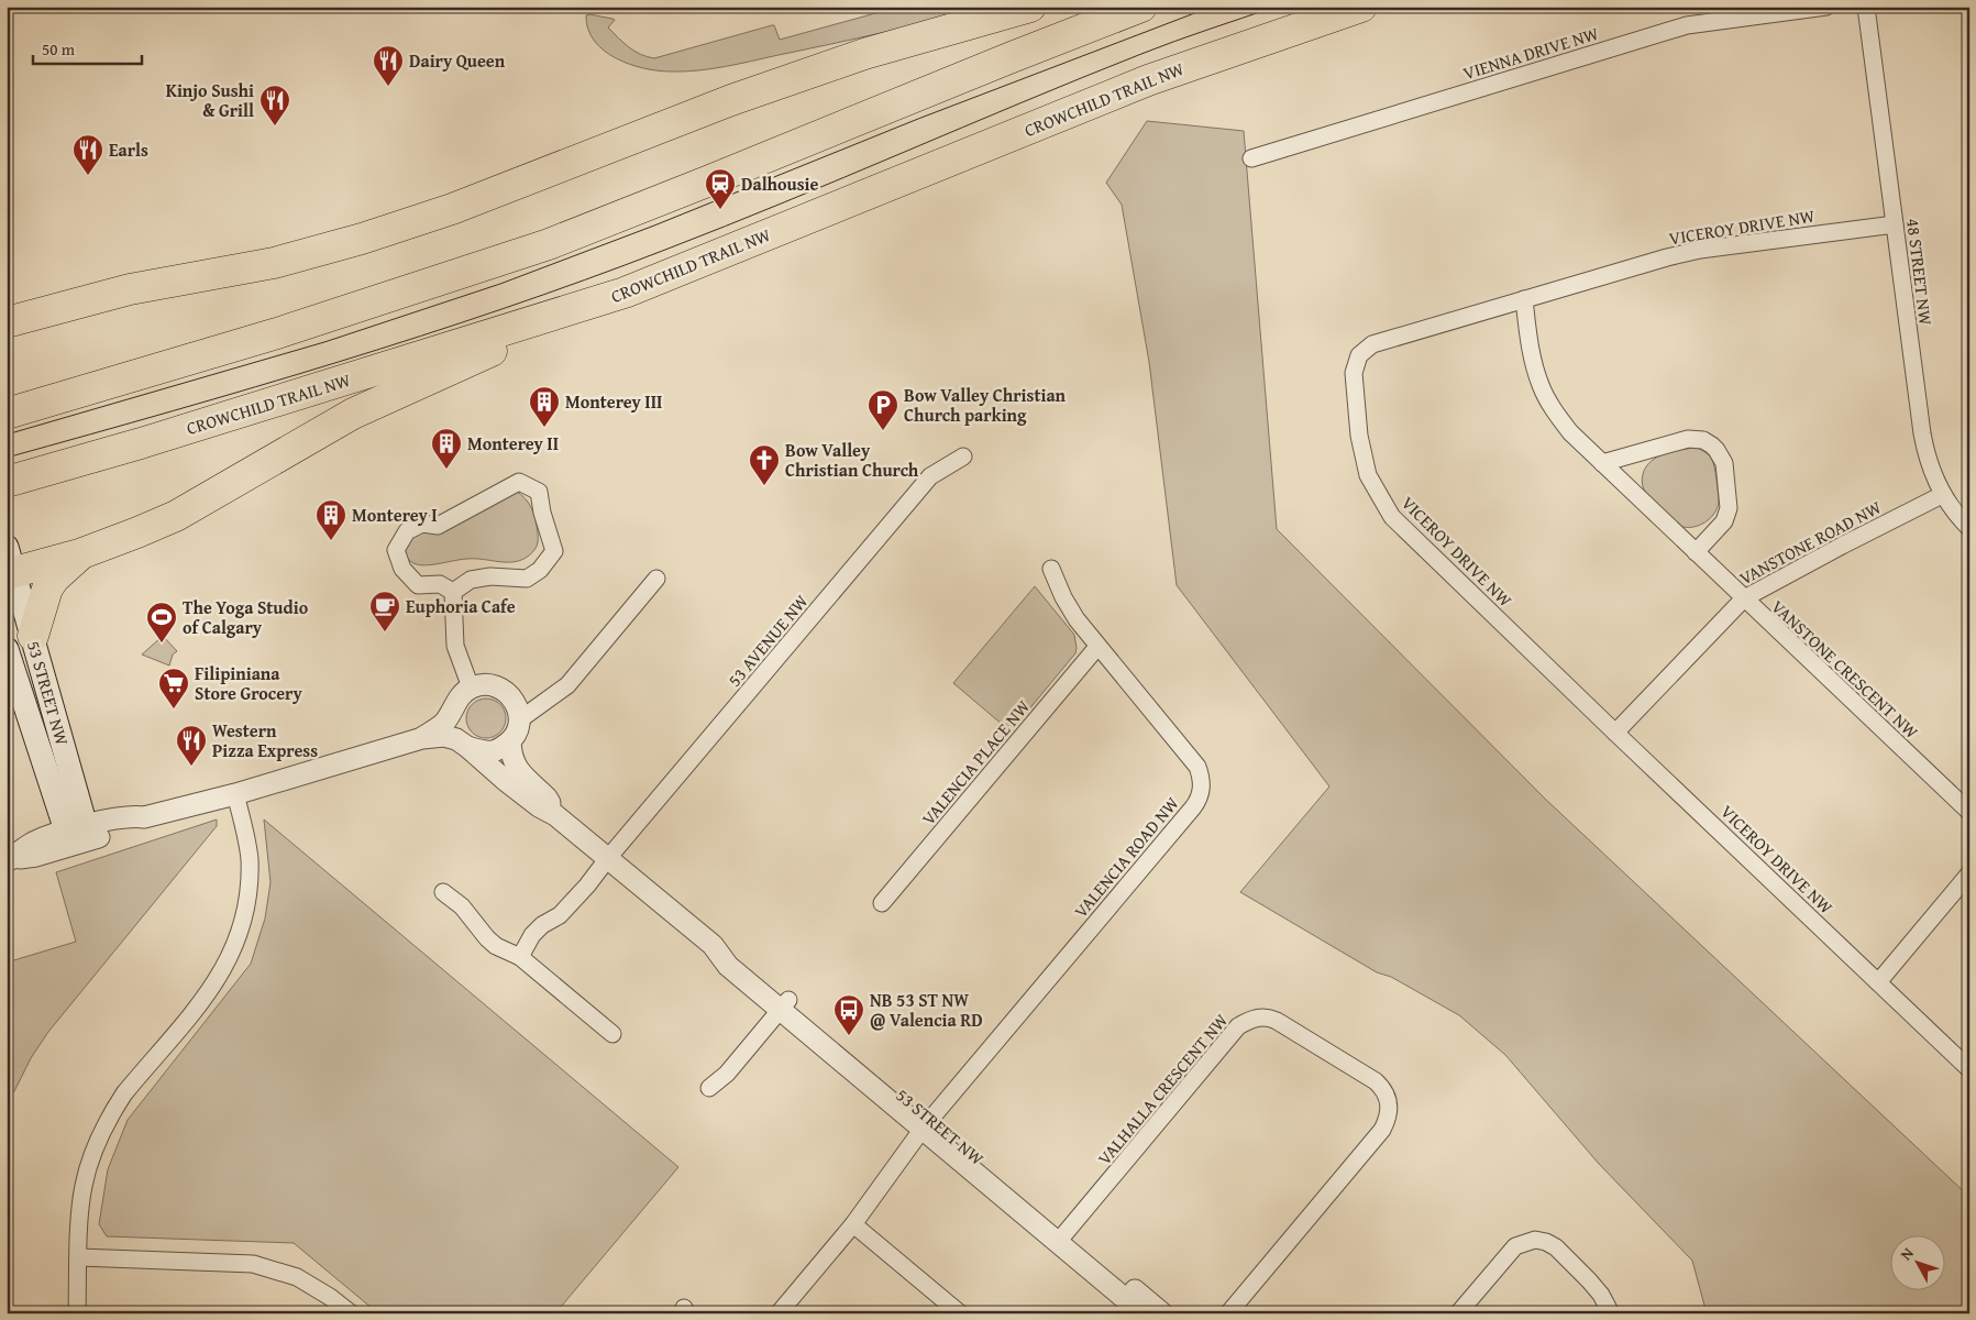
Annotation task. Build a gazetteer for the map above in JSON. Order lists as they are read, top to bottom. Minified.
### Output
{"streets":{"highway":["CROWCHILD TRAIL NW"],"main road":["53 STREET NW"],"street":["VIENNA DRIVE NW","VICEROY DRIVE NW","48 STREET NW","VANSTONE ROAD NW","53 AVENUE NW","VANSTONE CRESCENT NW","VALENCIA PLACE NW","VALENCIA ROAD NW","VALHALLA CRESCENT NW"]},"crossings":[["VICEROY DRIVE NW","48 STREET NW"],["VICEROY DRIVE NW","VANSTONE ROAD NW"],["VICEROY DRIVE NW","VANSTONE CRESCENT NW"],["48 STREET NW","VANSTONE ROAD NW"],["VANSTONE ROAD NW","VANSTONE CRESCENT NW"],["53 AVENUE NW","53 STREET NW"],["53 STREET NW","VALENCIA ROAD NW"],["53 STREET NW","VALHALLA CRESCENT NW"],["VALENCIA PLACE NW","VALENCIA ROAD NW"]],"places":{"restaurant":["Dairy Queen","Kinjo Sushi & Grill","Earls","Western Pizza Express"],"station":["Dalhousie"],"building":["Monterey III","Monterey II","Monterey I"],"parking":["Bow Valley Christian Church parking"],"church":["Bow Valley Christian Church"],"cafe":["Euphoria Cafe"],"sports":["The Yoga Studio of Calgary"],"supermarket":["Filipiniana Store Grocery"],"bus stop":["NB 53 ST NW @ Valencia RD"]},"scale_bar":"50 m","north":"top left"}
